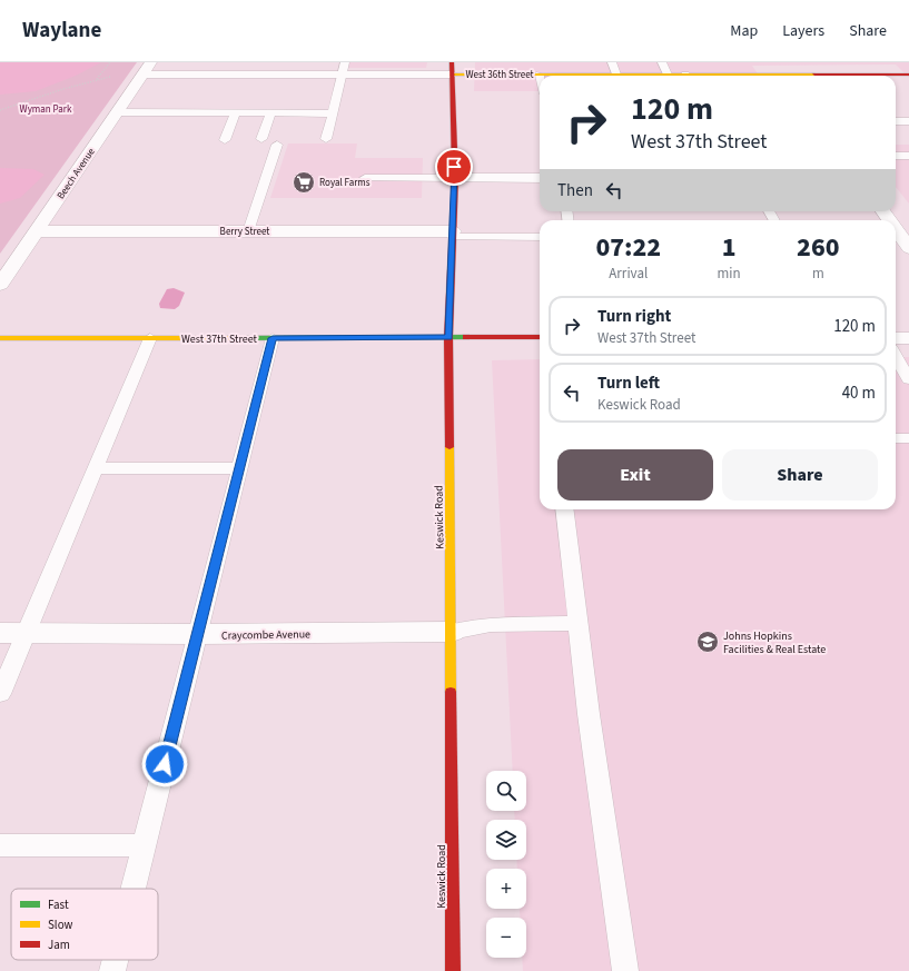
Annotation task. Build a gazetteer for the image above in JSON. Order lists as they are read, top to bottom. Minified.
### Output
{"streets":{"street":["West 36th Street","Beech Avenue","Berry Street","West 37th Street","Keswick Road","Craycombe Avenue"]},"crossings":[["West 36th Street","Beech Avenue"],["West 36th Street","Keswick Road"],["Beech Avenue","Berry Street"],["Berry Street","Keswick Road"],["West 37th Street","Keswick Road"],["Keswick Road","Craycombe Avenue"]],"parks":["Wyman Park"],"places":{"supermarket":["Royal Farms"],"school or university":["Johns Hopkins Facilities & Real Estate"]},"legend":["Fast","Slow","Jam"],"page":{"header":"Waylane","nav":["Map","Layers","Share"],"turn":["120 m","West 37th Street"],"then":"Then","eta":["07:22","Arrival","1","min","260","m"],"list":[{"name":"Turn right","note":"West 37th Street","value":"120 m"},{"name":"Turn left","note":"Keswick Road","value":"40 m"}],"buttons":["Exit","Share"],"map_buttons":["+","−"]}}
